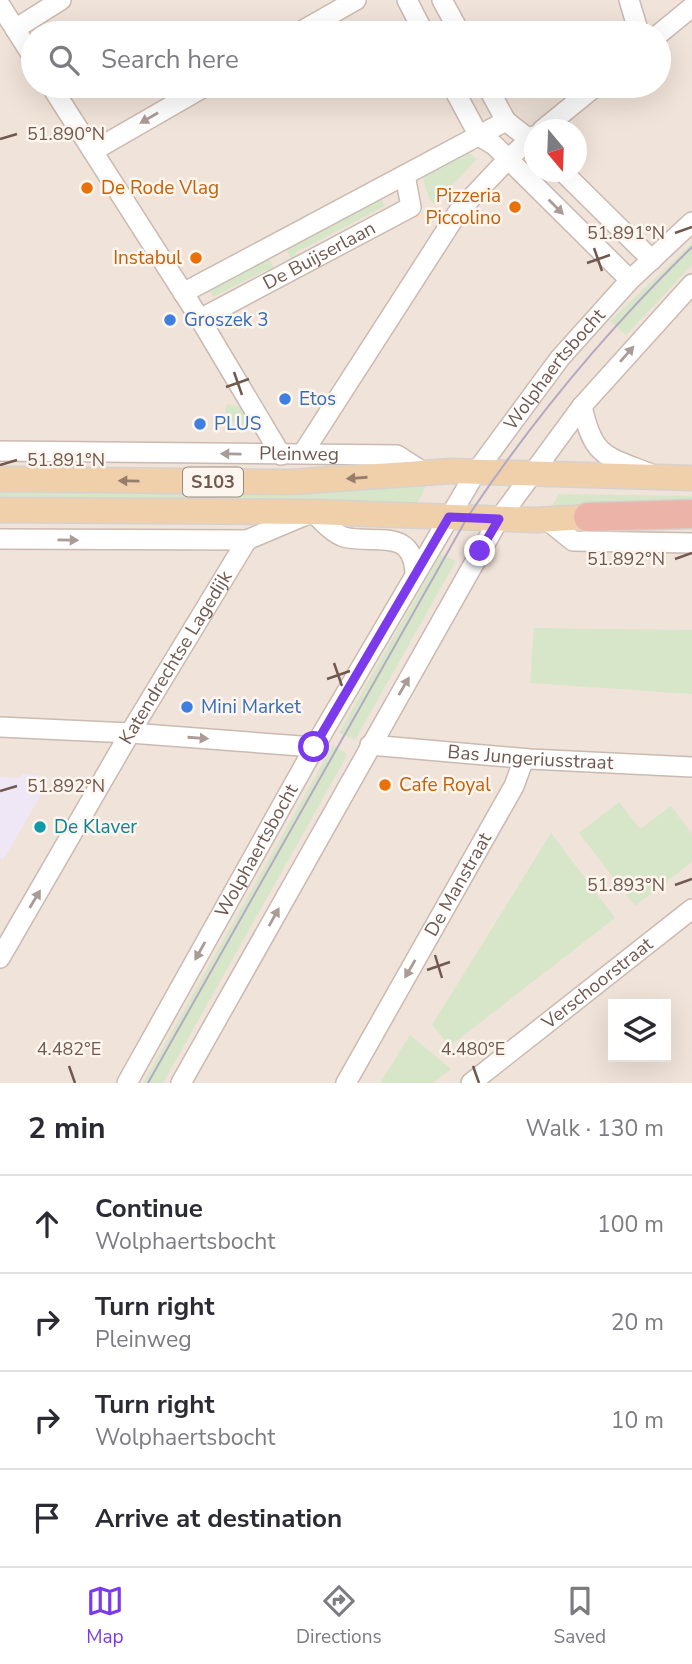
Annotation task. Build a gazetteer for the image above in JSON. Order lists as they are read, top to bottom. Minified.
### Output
{"streets":{"highway":["S103"],"main road":["Pleinweg"],"street":["De Buijserlaan","Wolphaertsbocht","Katendrechtse Lagedijk","Bas Jungeriusstraat","De Manstraat","Verschoorstraat"]},"crossings":[["Wolphaertsbocht","Pleinweg"],["Wolphaertsbocht","S103"],["Bas Jungeriusstraat","De Manstraat"]],"one_way":["Katendrechtse Lagedijk"],"places":["De Rode Vlag","Pizzeria Piccolino","Instabul","Groszek 3","Etos","PLUS","Mini Market","Cafe Royal","De Klaver"],"north":"bottom","page":{"search":"Search here","heading":["2 min","Walk · 130 m"],"list":[["Continue","Wolphaertsbocht","100 m"],["Turn right","Pleinweg","20 m"],["Turn right","Wolphaertsbocht","10 m"],"Arrive at destination"],"nav":["Map","Directions","Saved"]},"coordinates":["51.890°N","51.891°N","51.892°N","51.893°N","4.482°E","4.480°E"]}
